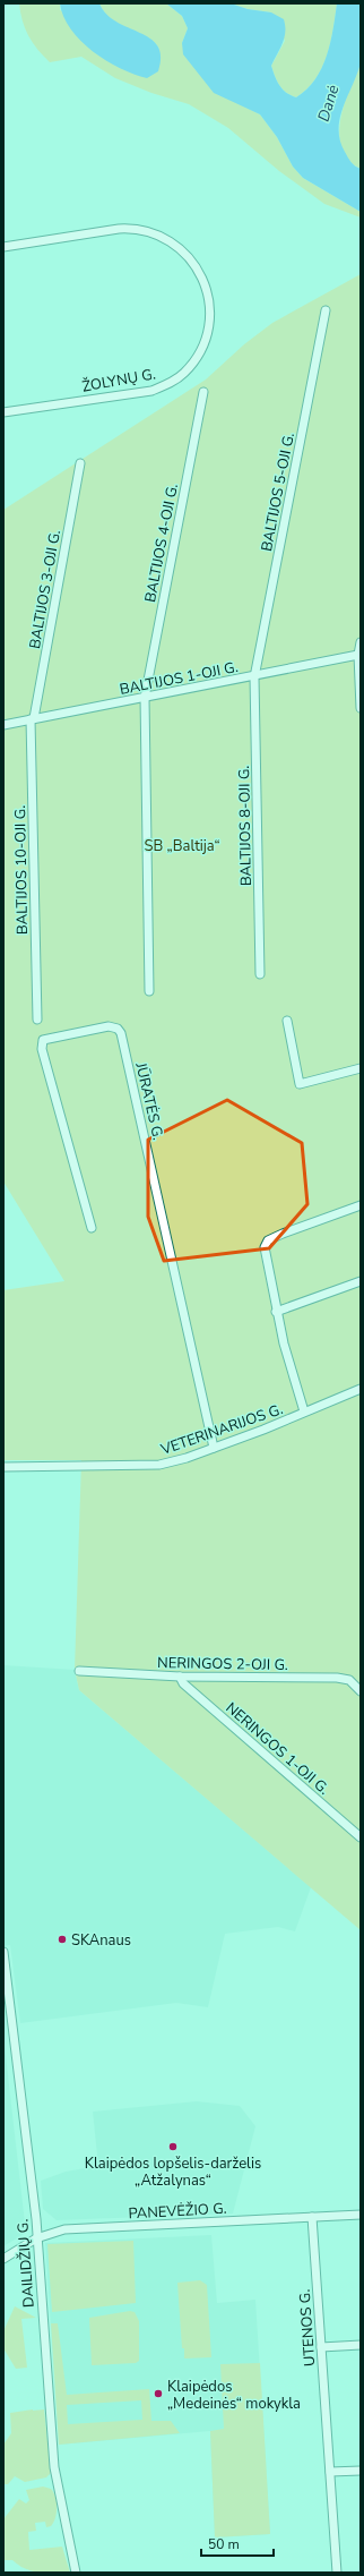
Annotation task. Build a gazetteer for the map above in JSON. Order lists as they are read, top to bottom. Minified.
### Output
{"streets":{"street":["ŽOLYNŲ G.","BALTIJOS 5-OJI G.","BALTIJOS 4-OJI G.","BALTIJOS 3-OJI G.","BALTIJOS 1-OJI G.","BALTIJOS 8-OJI G.","BALTIJOS 10-OJI G.","JŪRATĖS G.","VETERINARIJOS G.","NERINGOS 2-OJI G.","NERINGOS 1-OJI G.","PANEVĖŽIO G.","DAILIDŽIŲ G.","UTENOS G."]},"crossings":[["BALTIJOS 5-OJI G.","BALTIJOS 1-OJI G."],["BALTIJOS 5-OJI G.","BALTIJOS 8-OJI G."],["BALTIJOS 4-OJI G.","BALTIJOS 1-OJI G."],["BALTIJOS 3-OJI G.","BALTIJOS 1-OJI G."],["BALTIJOS 3-OJI G.","BALTIJOS 10-OJI G."],["BALTIJOS 1-OJI G.","BALTIJOS 8-OJI G."],["BALTIJOS 1-OJI G.","BALTIJOS 10-OJI G."],["JŪRATĖS G.","VETERINARIJOS G."],["NERINGOS 2-OJI G.","NERINGOS 1-OJI G."],["PANEVĖŽIO G.","DAILIDŽIŲ G."],["PANEVĖŽIO G.","UTENOS G."]],"water":["Danė"],"parks":["SB „Baltija“"],"places":["SKAnaus","Klaipėdos lopšelis-darželis „Atžalynas“","Klaipėdos „Medeinės“ mokykla"],"scale_bar":"50 m"}
